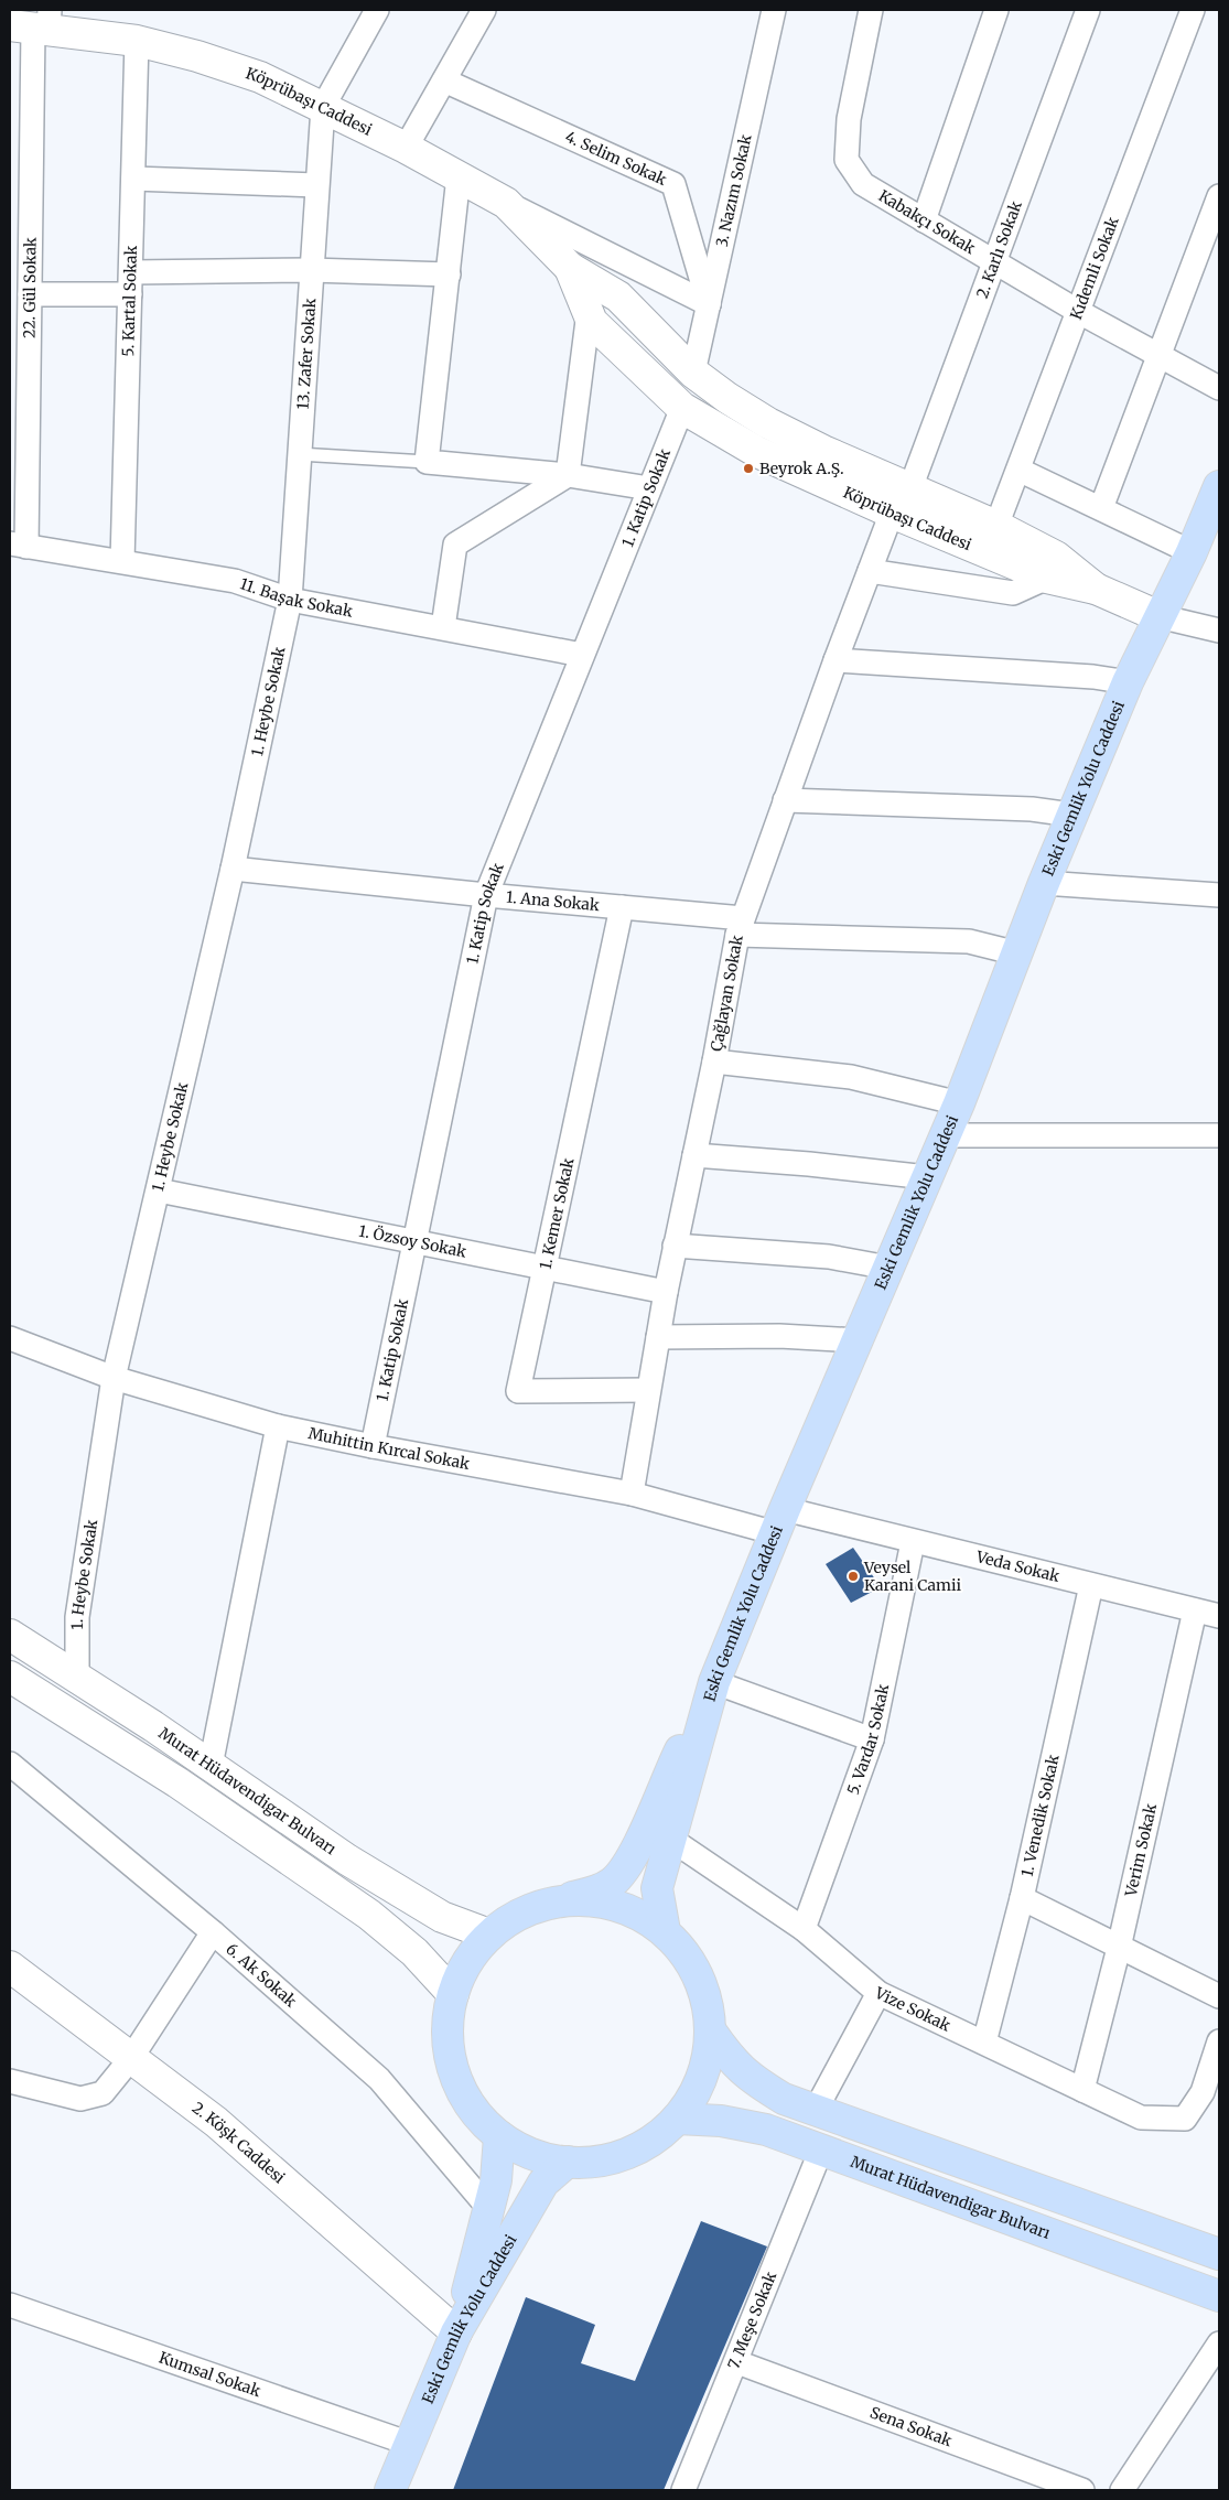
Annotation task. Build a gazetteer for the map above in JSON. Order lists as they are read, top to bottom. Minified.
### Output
{"streets":{"main road":["Eski Gemlik Yolu Caddesi","Murat Hüdavendigar Bulvarı"],"street":["Köprübaşı Caddesi","4. Selim Sokak","3. Nazım Sokak","Kabakçı Sokak","2. Karlı Sokak","Kıdemli Sokak","22. Gül Sokak","5. Kartal Sokak","13. Zafer Sokak","1. Katip Sokak","11. Başak Sokak","1. Heybe Sokak","1. Ana Sokak","Çağlayan Sokak","1. Kemer Sokak","1. Özsoy Sokak","Muhittin Kırcal Sokak","Veda Sokak","5. Vardar Sokak","1. Venedik Sokak","Verim Sokak","6. Ak Sokak","Vize Sokak","2. Köşk Caddesi","7. Meşe Sokak","Kumsal Sokak","Sena Sokak"]},"crossings":[["Köprübaşı Caddesi","3. Nazım Sokak"],["Köprübaşı Caddesi","2. Karlı Sokak"],["Köprübaşı Caddesi","Kıdemli Sokak"],["Köprübaşı Caddesi","22. Gül Sokak"],["Köprübaşı Caddesi","5. Kartal Sokak"],["Köprübaşı Caddesi","13. Zafer Sokak"],["Köprübaşı Caddesi","1. Katip Sokak"],["Köprübaşı Caddesi","Eski Gemlik Yolu Caddesi"],["Köprübaşı Caddesi","Çağlayan Sokak"],["4. Selim Sokak","3. Nazım Sokak"],["Kabakçı Sokak","2. Karlı Sokak"],["Kabakçı Sokak","Kıdemli Sokak"],["22. Gül Sokak","11. Başak Sokak"],["5. Kartal Sokak","11. Başak Sokak"],["13. Zafer Sokak","11. Başak Sokak"],["13. Zafer Sokak","1. Heybe Sokak"],["1. Katip Sokak","11. Başak Sokak"],["1. Katip Sokak","1. Ana Sokak"],["1. Katip Sokak","1. Özsoy Sokak"],["1. Katip Sokak","Muhittin Kırcal Sokak"],["11. Başak Sokak","1. Heybe Sokak"],["1. Heybe Sokak","1. Ana Sokak"],["1. Heybe Sokak","1. Özsoy Sokak"],["1. Heybe Sokak","Muhittin Kırcal Sokak"],["1. Heybe Sokak","Murat Hüdavendigar Bulvarı"],["Eski Gemlik Yolu Caddesi","1. Ana Sokak"],["Eski Gemlik Yolu Caddesi","Muhittin Kırcal Sokak"],["Eski Gemlik Yolu Caddesi","Veda Sokak"],["Eski Gemlik Yolu Caddesi","Vize Sokak"],["Eski Gemlik Yolu Caddesi","2. Köşk Caddesi"],["Eski Gemlik Yolu Caddesi","Kumsal Sokak"],["1. Ana Sokak","Çağlayan Sokak"],["1. Ana Sokak","1. Kemer Sokak"],["Çağlayan Sokak","1. Kemer Sokak"],["Çağlayan Sokak","1. Özsoy Sokak"],["Çağlayan Sokak","Muhittin Kırcal Sokak"],["1. Kemer Sokak","1. Özsoy Sokak"],["Muhittin Kırcal Sokak","Veda Sokak"],["Veda Sokak","5. Vardar Sokak"],["Veda Sokak","1. Venedik Sokak"],["Veda Sokak","Verim Sokak"],["5. Vardar Sokak","Vize Sokak"],["Murat Hüdavendigar Bulvarı","7. Meşe Sokak"],["1. Venedik Sokak","Vize Sokak"],["Verim Sokak","Vize Sokak"],["7. Meşe Sokak","Sena Sokak"]],"places":["Beyrok A.Ş.","Veysel Karani Camii"]}
